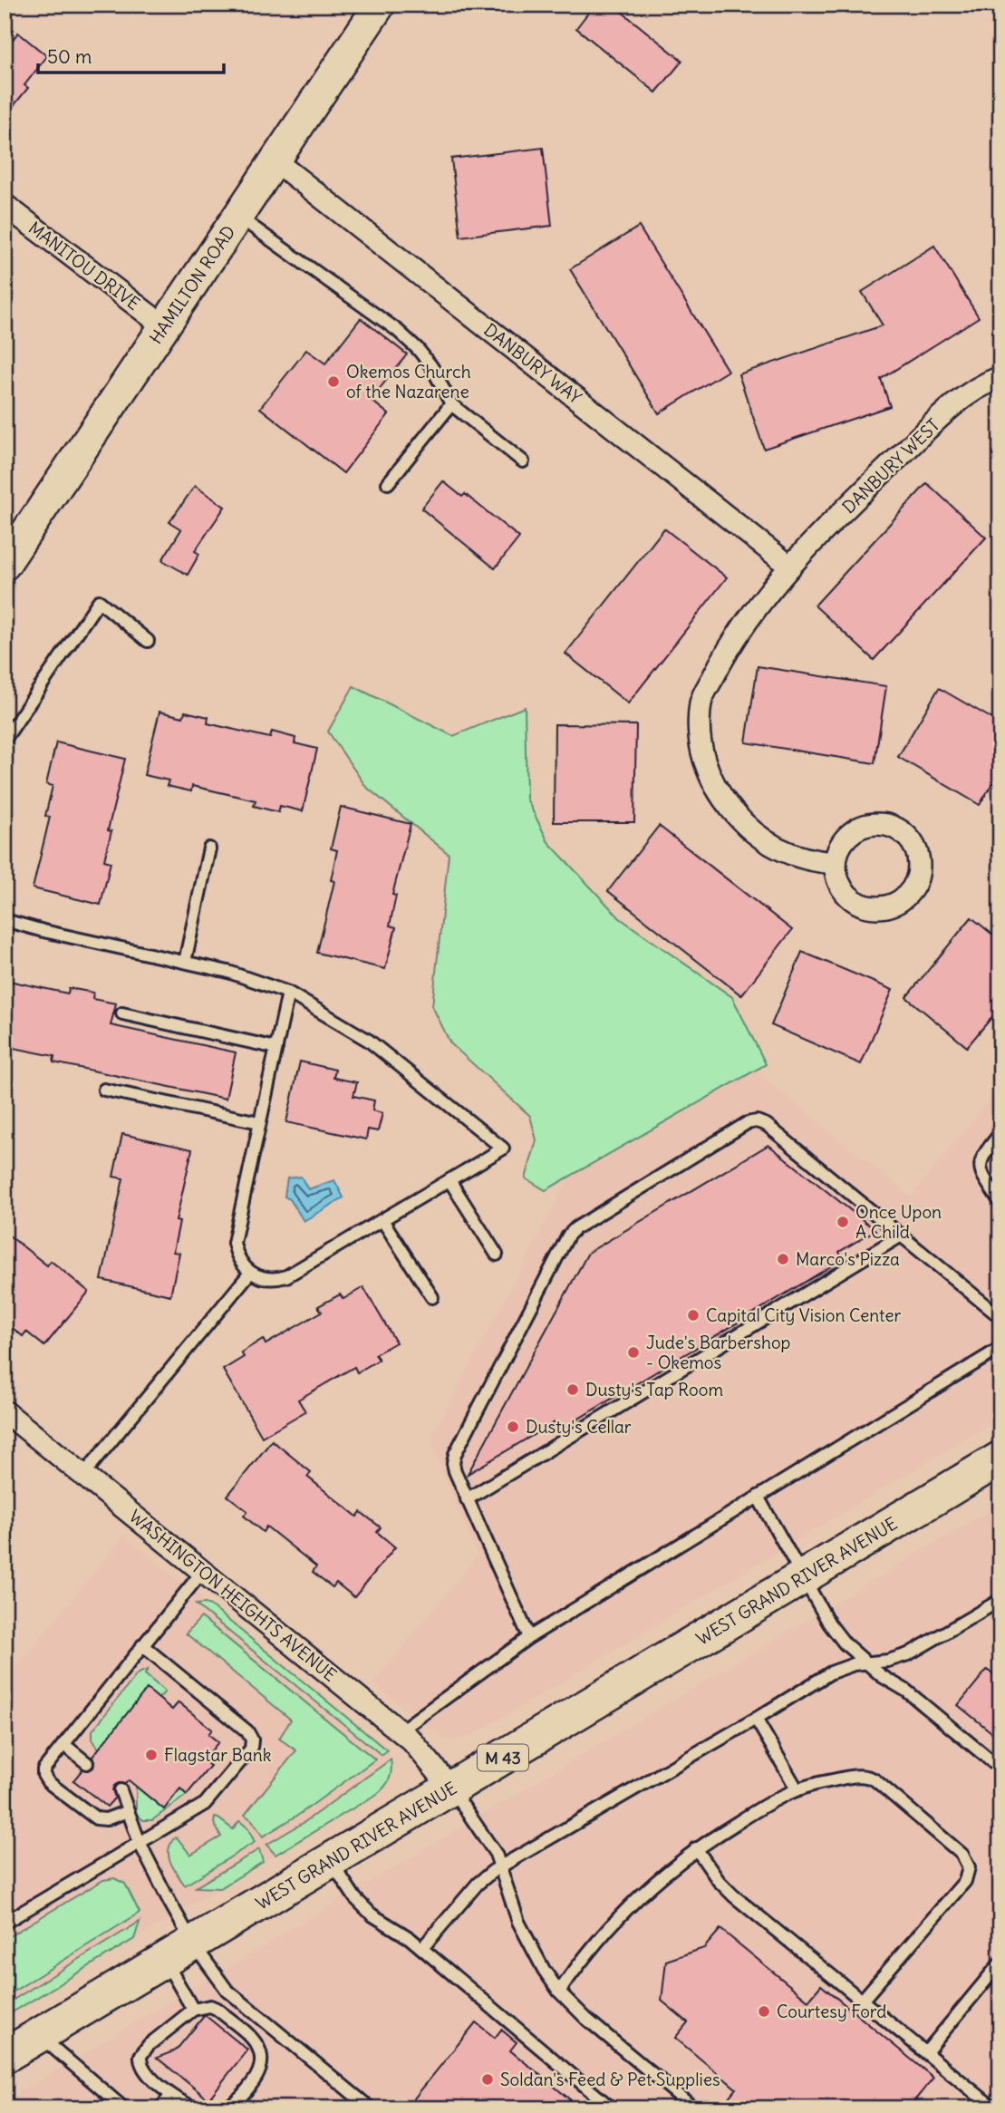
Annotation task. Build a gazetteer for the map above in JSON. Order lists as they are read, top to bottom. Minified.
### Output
{"streets":{"main road":["WEST GRAND RIVER AVENUE","M 43"],"street":["MANITOU DRIVE","HAMILTON ROAD","DANBURY WAY","DANBURY WEST","WASHINGTON HEIGHTS AVENUE"]},"crossings":[["MANITOU DRIVE","HAMILTON ROAD"],["HAMILTON ROAD","DANBURY WAY"],["DANBURY WAY","DANBURY WEST"],["WEST GRAND RIVER AVENUE","WASHINGTON HEIGHTS AVENUE"]],"places":["Okemos Church of the Nazarene","Once Upon A Child","Marco's Pizza","Capital City Vision Center","Jude's Barbershop - Okemos","Dusty's Tap Room","Dusty's Cellar","Flagstar Bank","Courtesy Ford","Soldan's Feed & Pet Supplies"],"scale_bar":"50 m"}
